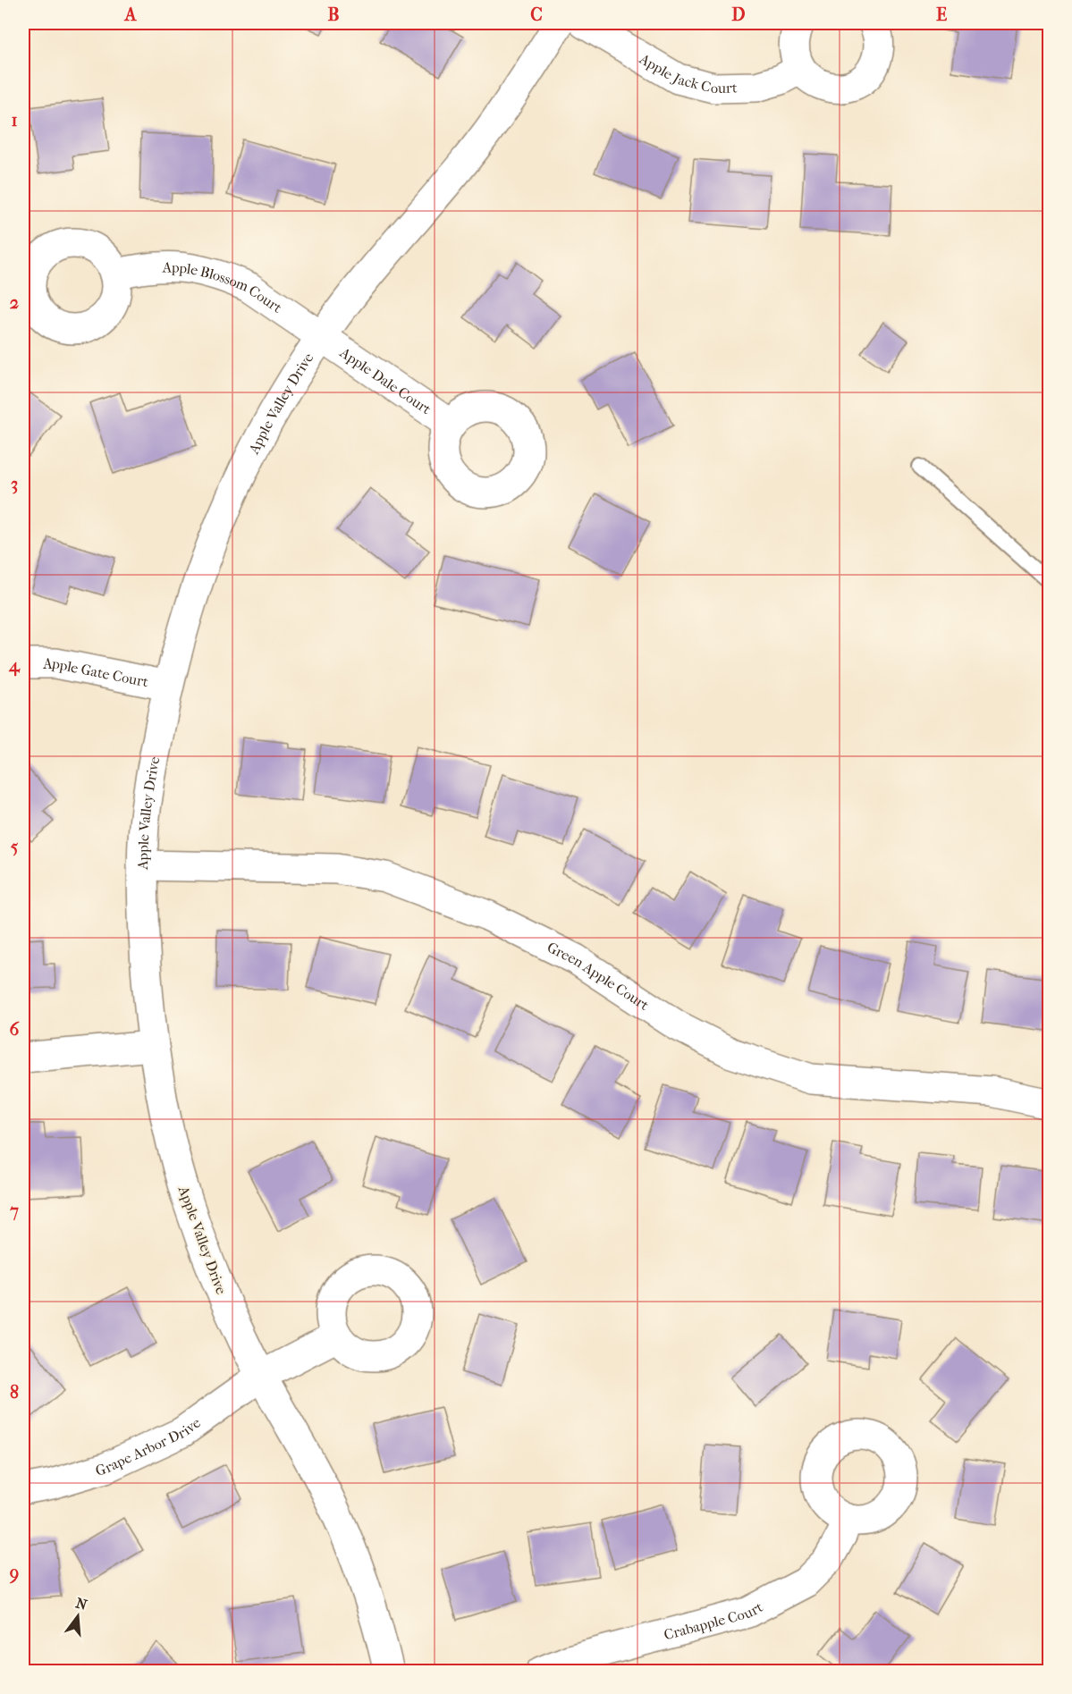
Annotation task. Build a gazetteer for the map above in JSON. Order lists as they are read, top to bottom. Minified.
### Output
{"streets":{"street":["Apple Jack Court","Apple Blossom Court","Apple Dale Court","Apple Valley Drive","Apple Gate Court","Green Apple Court","Grape Arbor Drive","Crabapple Court"]},"crossings":[["Apple Blossom Court","Apple Dale Court"],["Apple Blossom Court","Apple Valley Drive"],["Apple Dale Court","Apple Valley Drive"],["Apple Valley Drive","Apple Gate Court"],["Apple Valley Drive","Green Apple Court"],["Apple Valley Drive","Grape Arbor Drive"]],"north":"top","grid":{"columns":["A","B","C","D","E"],"rows":["1","2","3","4","5","6","7","8","9"]}}
